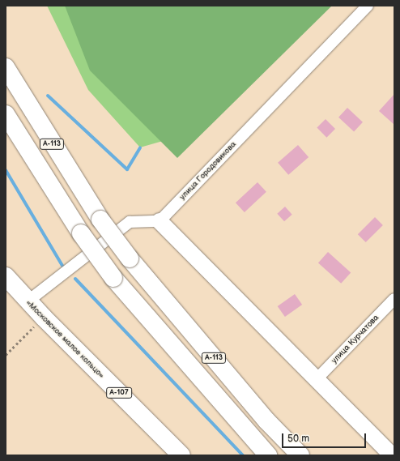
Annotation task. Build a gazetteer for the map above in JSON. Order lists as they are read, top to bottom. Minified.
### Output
{"streets":{"highway":["А-113","«Московское малое кольцо»","А-107"],"street":["улица Городовикова","улица Курчатова"]},"scale_bar":"50 m"}
